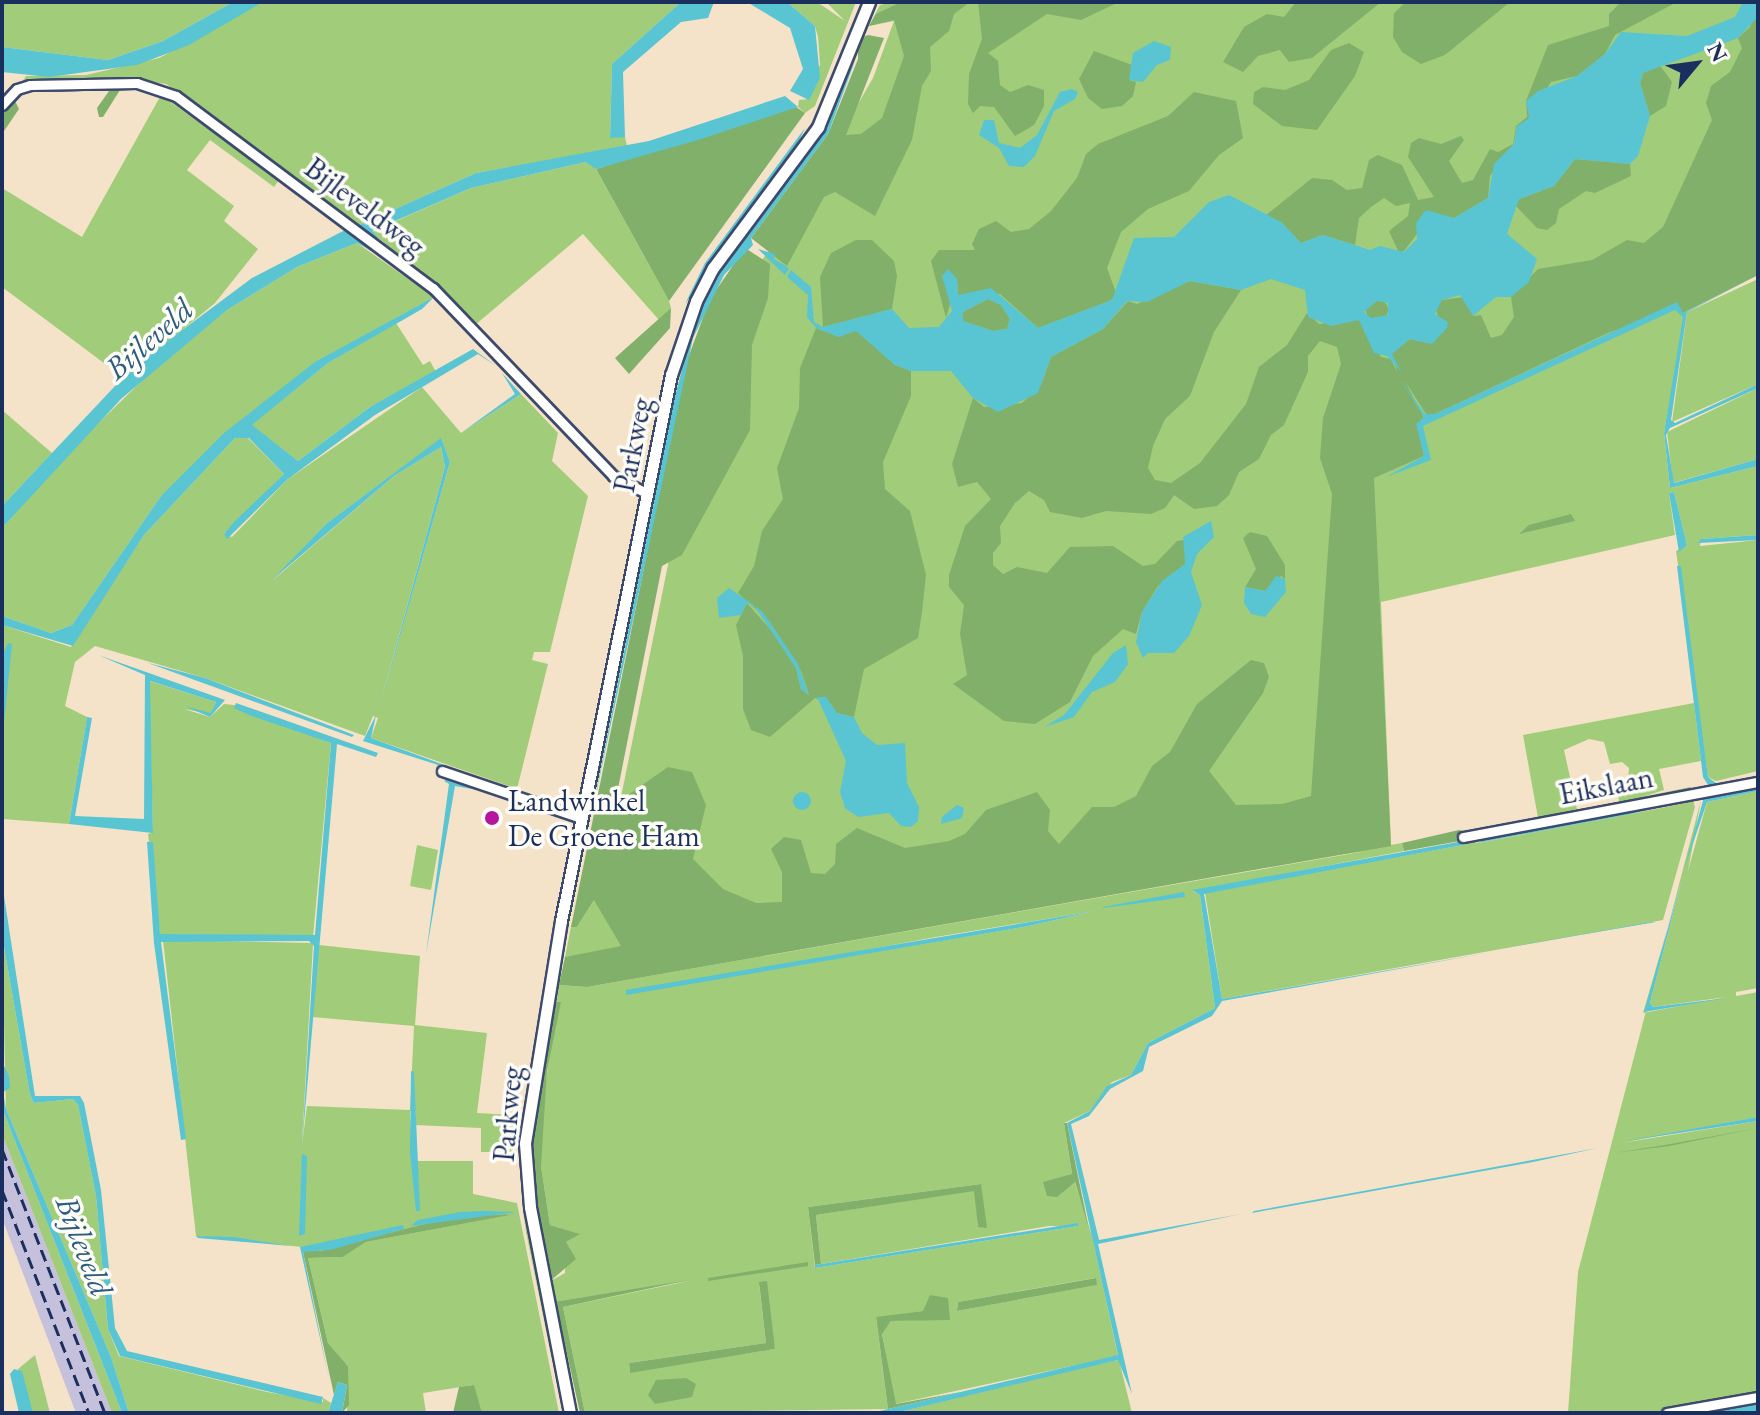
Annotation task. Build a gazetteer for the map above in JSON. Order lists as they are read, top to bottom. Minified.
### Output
{"streets":{"street":["Bijleveldweg","Parkweg","Eikslaan"]},"crossings":[["Bijleveldweg","Parkweg"]],"water":["Bijleveld"],"places":["Landwinkel De Groene Ham"],"north":"top right"}
